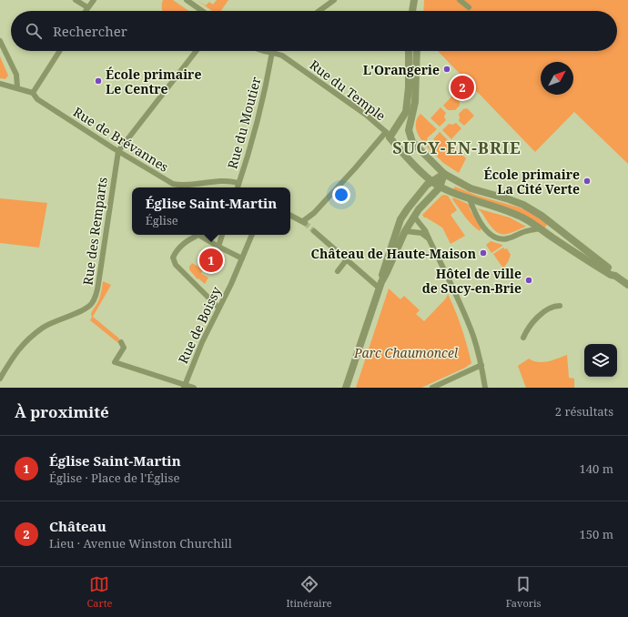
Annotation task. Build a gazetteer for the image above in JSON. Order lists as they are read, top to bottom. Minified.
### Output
{"streets":{"street":["Rue du Temple","Rue du Moutier","Rue de Brévannes","Rue des Remparts","Rue de Boissy"]},"crossings":[["Rue du Temple","Rue du Moutier"],["Rue du Moutier","Rue de Brévannes"],["Rue de Brévannes","Rue des Remparts"]],"districts":["SUCY-EN-BRIE"],"parks":["Parc Chaumoncel"],"places":["L'Orangerie","École primaire Le Centre","École primaire La Cité Verte","Château de Haute-Maison","Hôtel de ville de Sucy-en-Brie"],"north":"top right","page":{"search":"Rechercher","pins":["2","1"],"popup":["Église Saint-Martin","Église"],"heading":["À proximité","2 résultats"],"list":[{"mark":"1","name":"Église Saint-Martin","note":"Église · Place de l'Église","value":"140 m"},{"mark":"2","name":"Château","note":"Lieu · Avenue Winston Churchill","value":"150 m"}],"nav":["Carte","Itinéraire","Favoris"]}}
